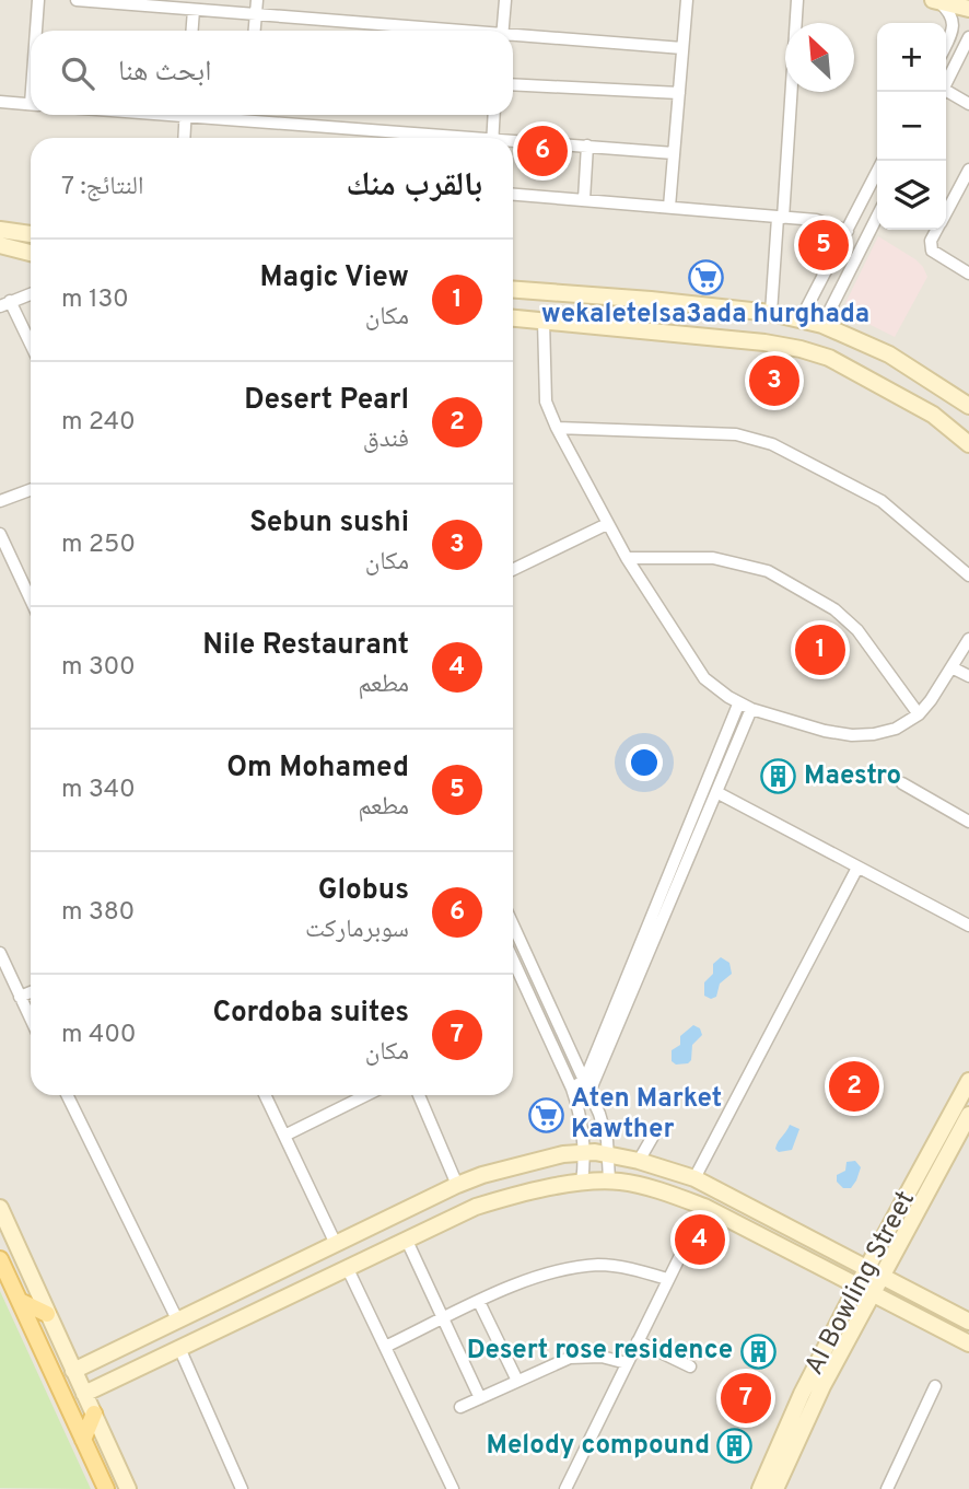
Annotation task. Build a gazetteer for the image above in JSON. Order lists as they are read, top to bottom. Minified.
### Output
{"streets":{"street":["Al Bowling Street"]},"places":{"supermarket":["wekaletelsa3ada hurghada","Aten Market Kawther"],"building":["Maestro","Desert rose residence","Melody compound"]},"north":"top left","page":{"map_buttons":["+","−"],"search":"ابحث هنا","pins":["6","5","3","1","2","4","7"],"heading":["بالقرب منك","النتائج: 7"],"list":[{"mark":"1","name":"Magic View","note":"مكان","value":"130 m"},{"mark":"2","name":"Desert Pearl","note":"فندق","value":"240 m"},{"mark":"3","name":"Sebun sushi","note":"مكان","value":"250 m"},{"mark":"4","name":"Nile Restaurant","note":"مطعم","value":"300 m"},{"mark":"5","name":"Om Mohamed","note":"مطعم","value":"340 m"},{"mark":"6","name":"Globus","note":"سوبرماركت","value":"380 m"},{"mark":"7","name":"Cordoba suites","note":"مكان","value":"400 m"}]}}
